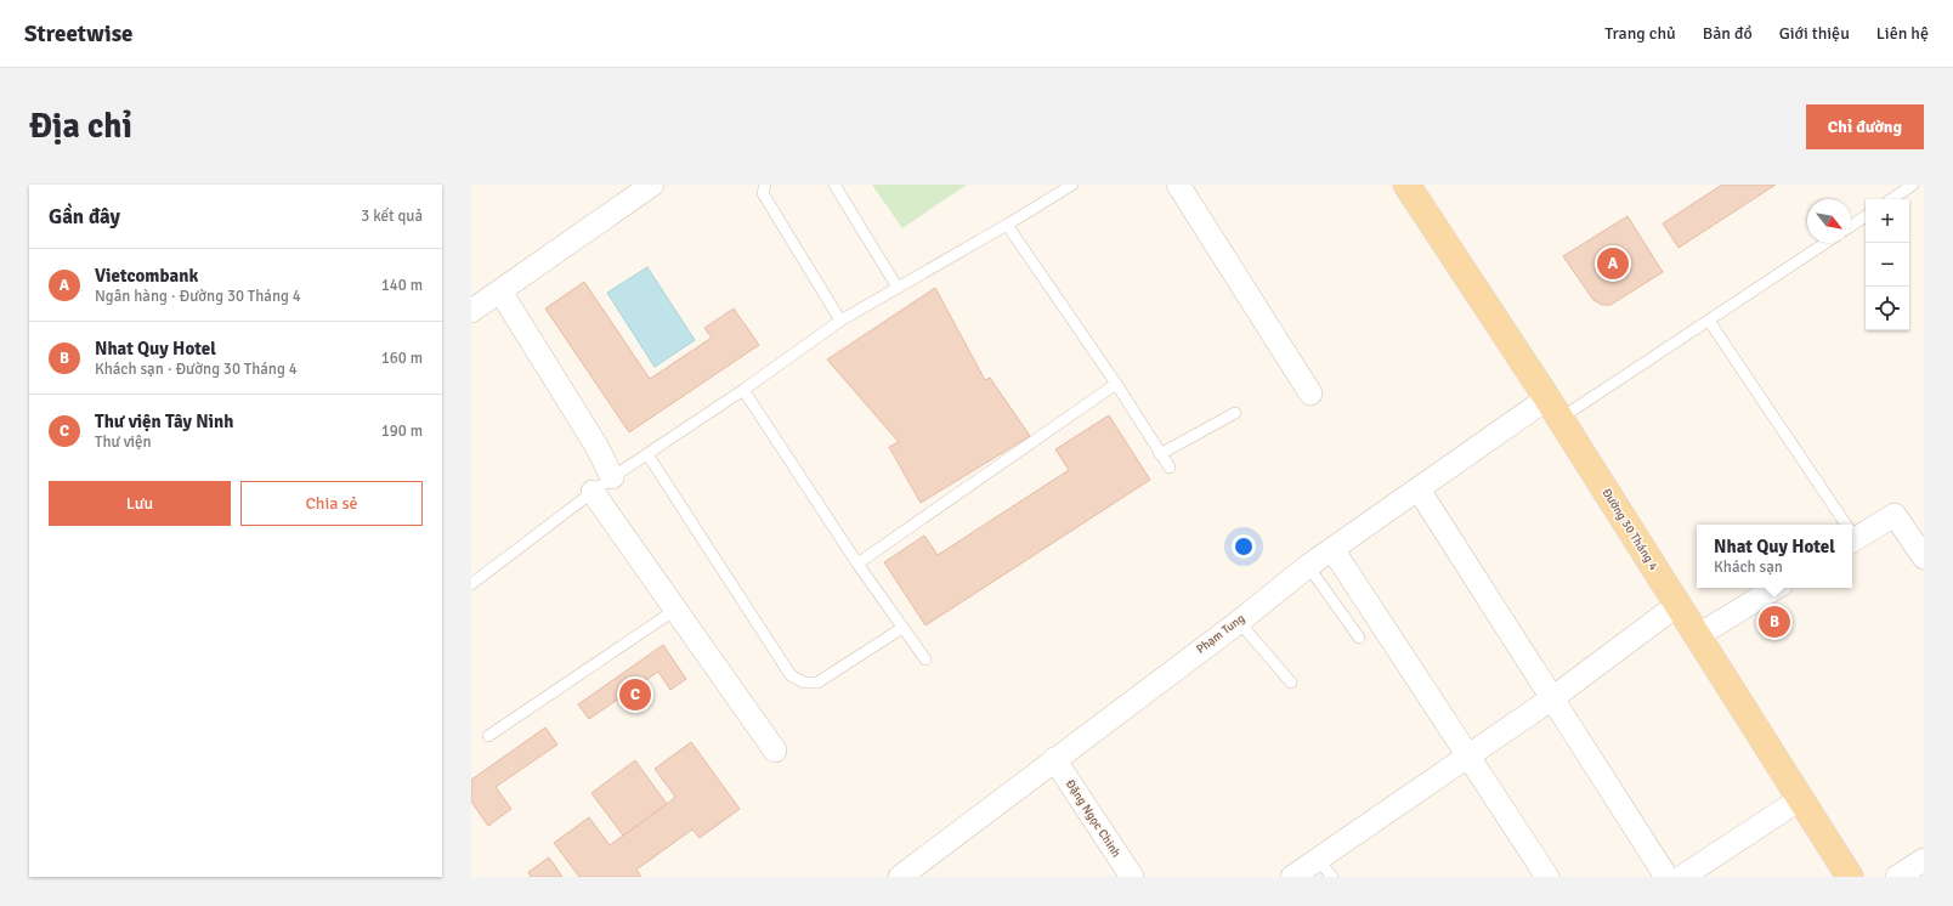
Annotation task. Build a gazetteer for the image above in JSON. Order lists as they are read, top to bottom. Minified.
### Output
{"streets":{"main road":["Đường 30 Tháng 4"],"street":["Phạm Tung","Đặng Ngọc Chinh"]},"crossings":[["Đường 30 Tháng 4","Phạm Tung"],["Phạm Tung","Đặng Ngọc Chinh"]],"north":"bottom right","page":{"header":"Streetwise","nav":["Trang chủ","Bản đồ","Giới thiệu","Liên hệ"],"buttons":["Chỉ đường",["Lưu","Chia sẻ"]],"title":"Địa chỉ","heading":["Gần đây","3 kết quả"],"map_buttons":["+","−"],"pins":["A","B","C"],"list":[{"mark":"A","name":"Vietcombank","note":"Ngân hàng · Đường 30 Tháng 4","value":"140 m"},{"mark":"B","name":"Nhat Quy Hotel","note":"Khách sạn · Đường 30 Tháng 4","value":"160 m"},{"mark":"C","name":"Thư viện Tây Ninh","note":"Thư viện","value":"190 m"}],"popup":["Nhat Quy Hotel","Khách sạn"]}}
